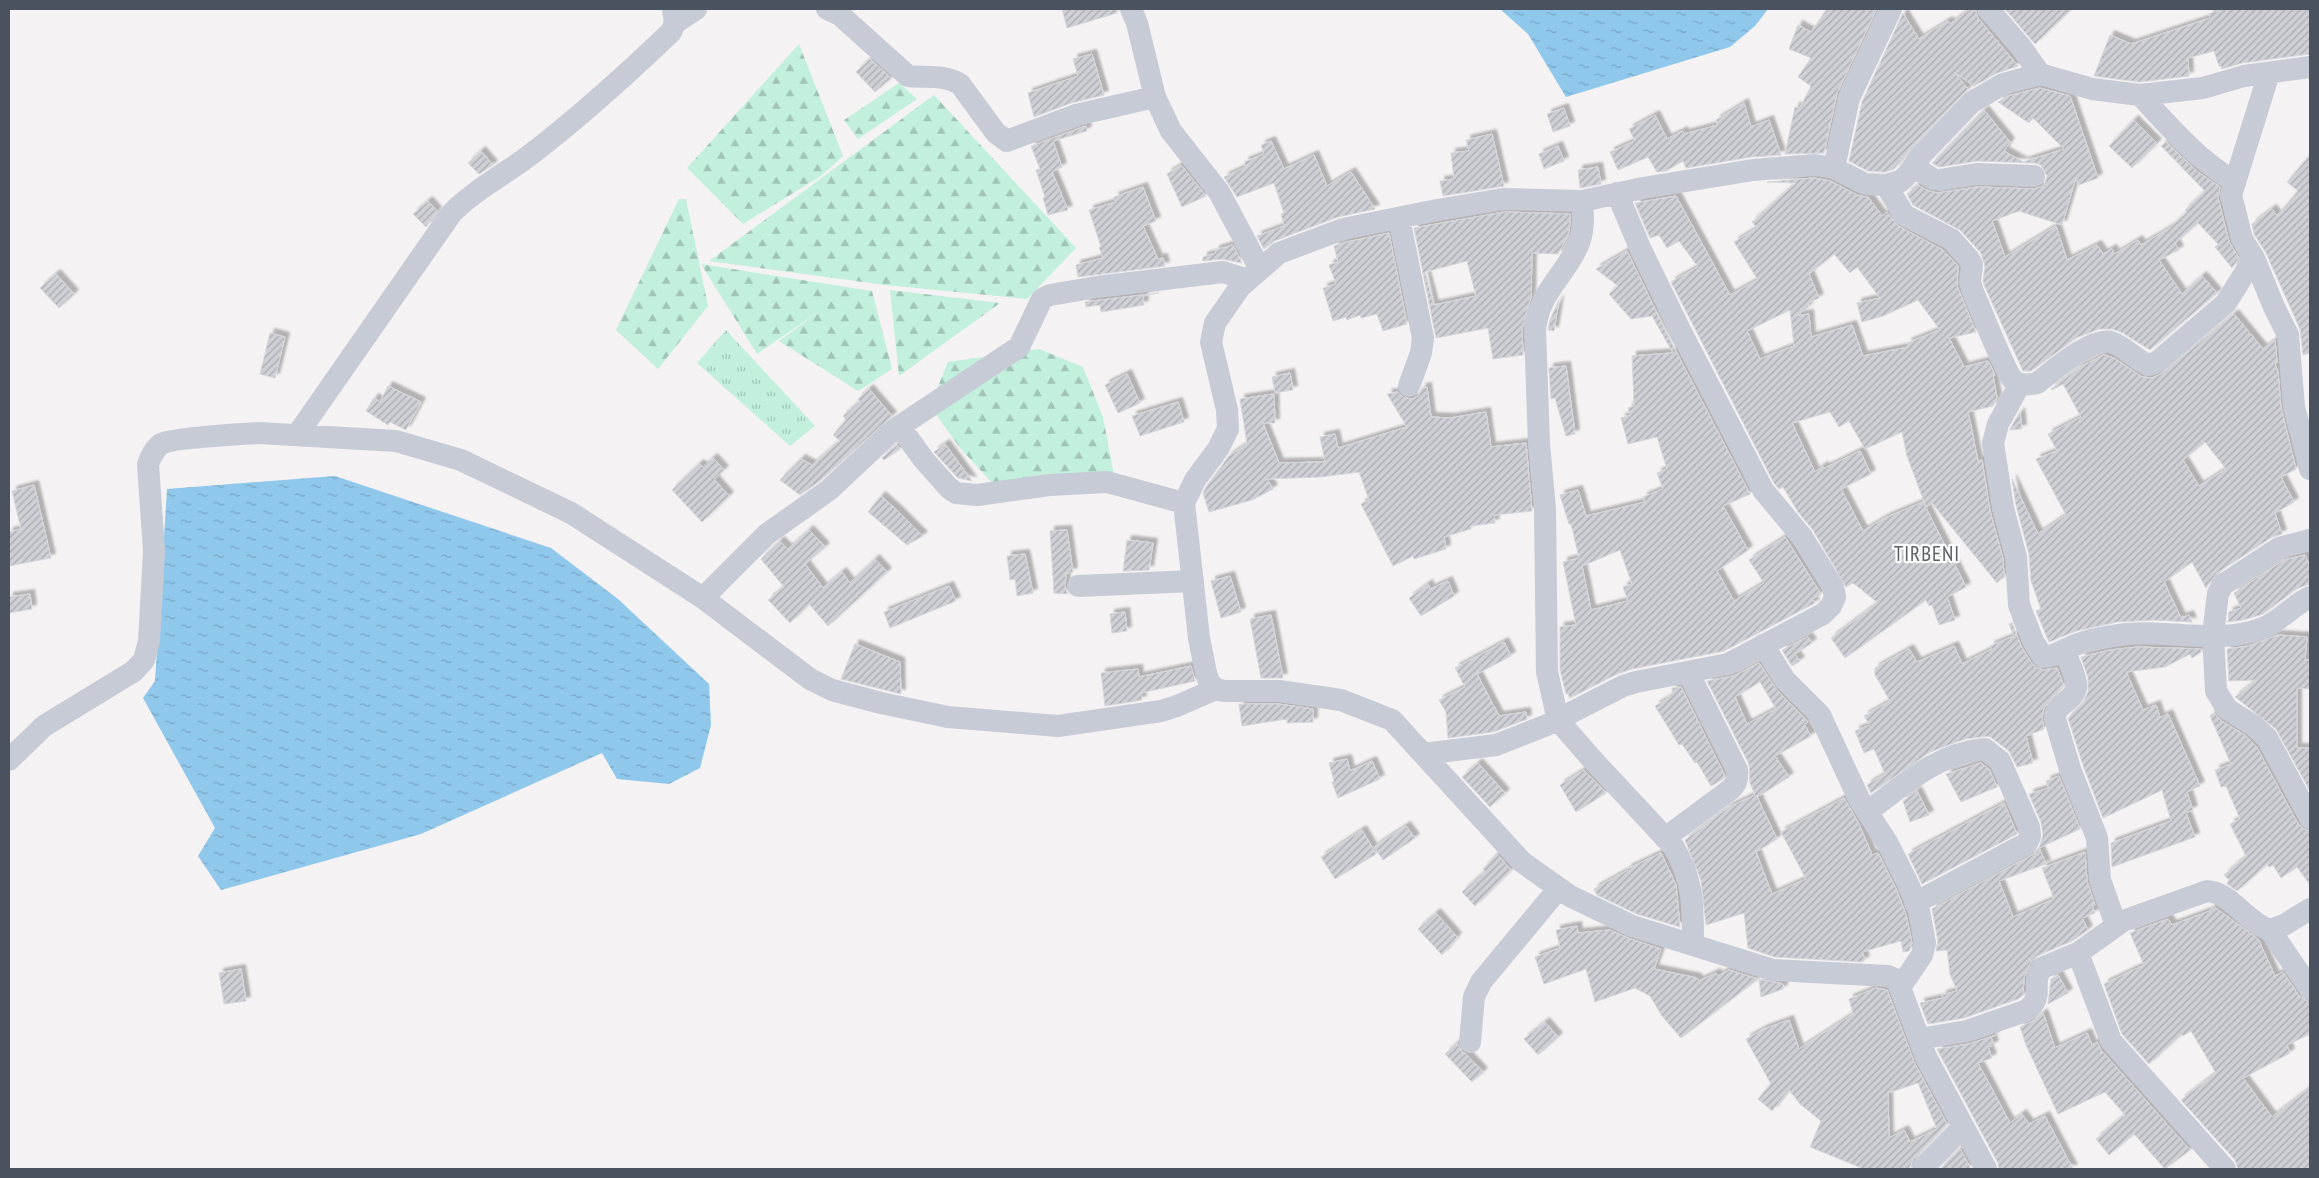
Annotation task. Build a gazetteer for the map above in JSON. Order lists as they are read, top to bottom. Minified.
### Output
{"districts":["TIRBENI"]}
